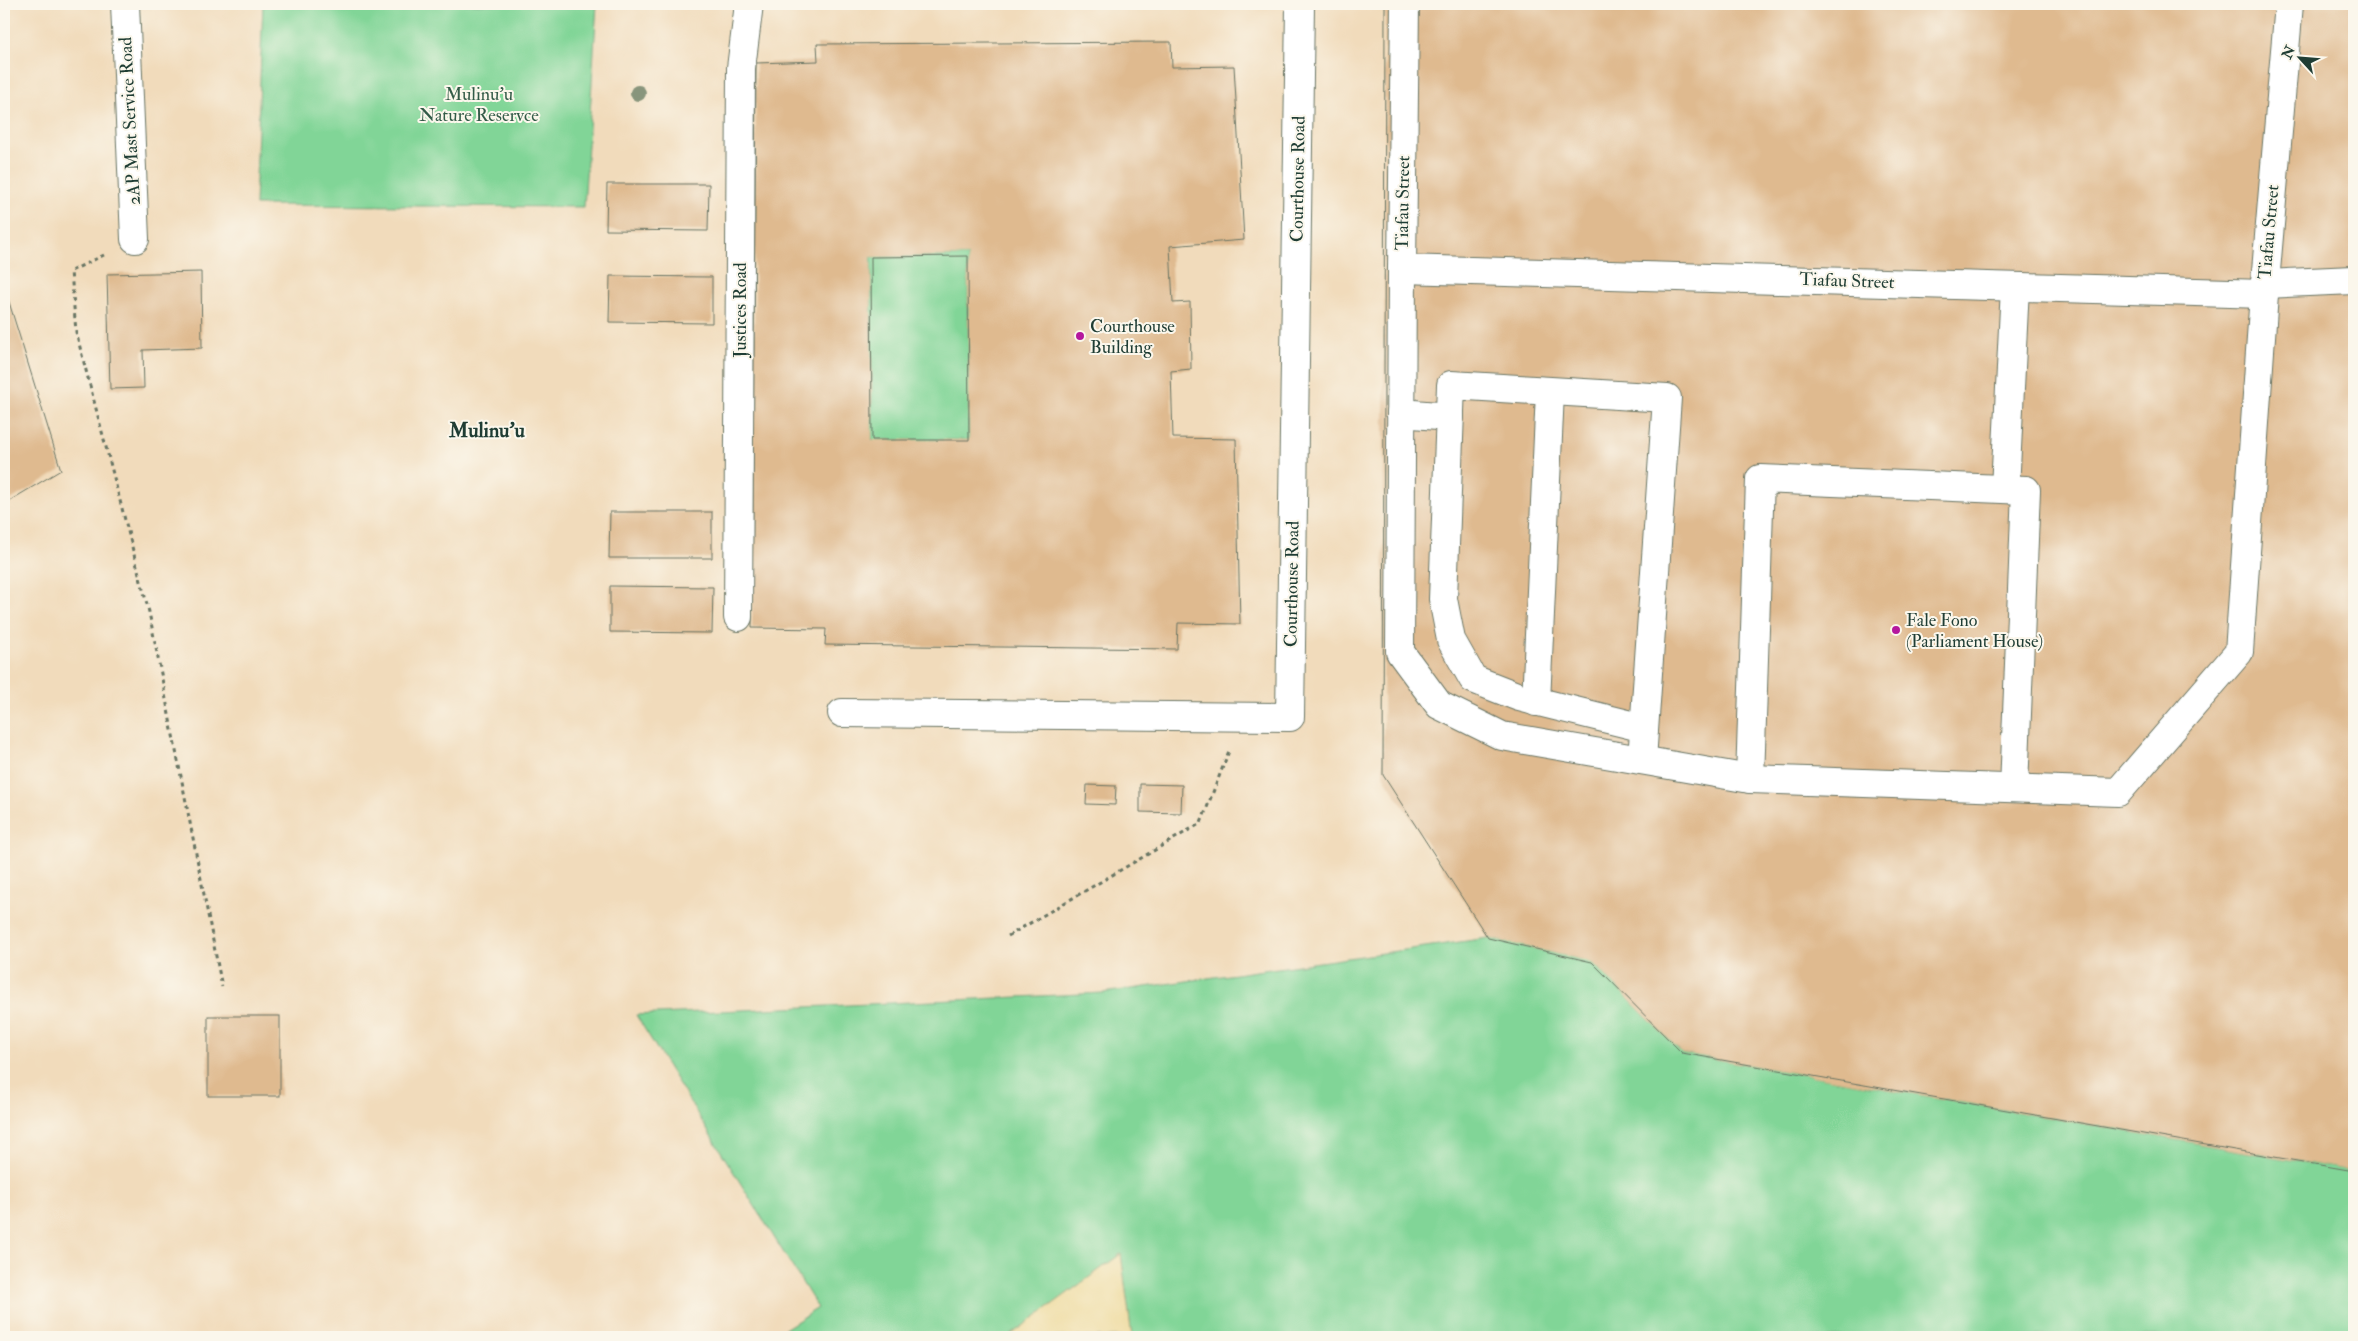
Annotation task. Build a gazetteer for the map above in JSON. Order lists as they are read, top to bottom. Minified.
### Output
{"streets":{"street":["2AP Mast Service Road","Courthouse Road","Tiafau Street","Justices Road"]},"districts":["Mulinu'u"],"parks":["Mulinu'u Nature Reservce"],"places":["Courthouse Building","Fale Fono (Parliament House)"],"north":"top left"}
